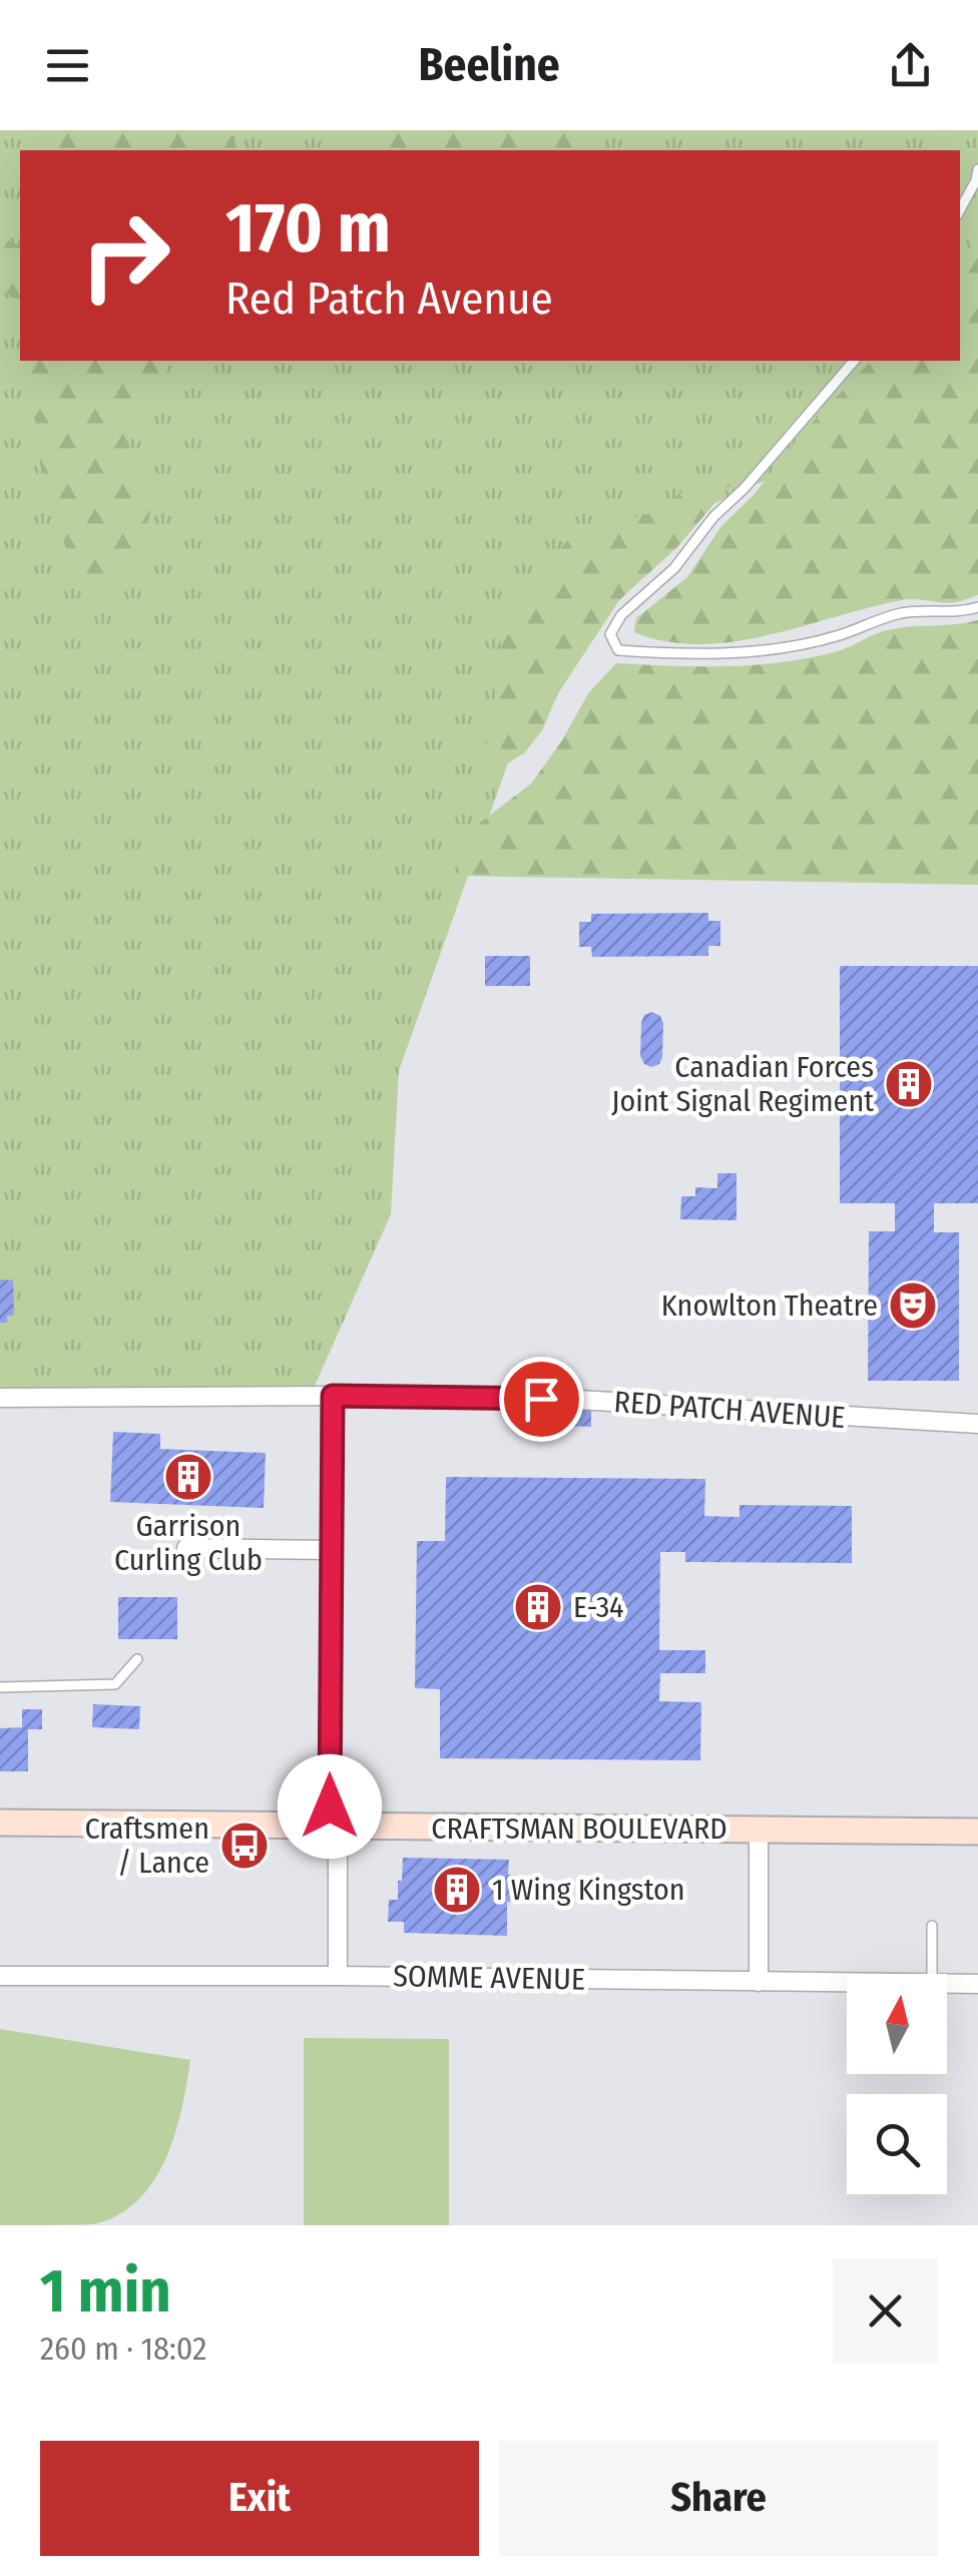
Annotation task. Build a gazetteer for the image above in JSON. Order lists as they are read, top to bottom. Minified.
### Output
{"streets":{"street":["RED PATCH AVENUE","CRAFTSMAN BOULEVARD","SOMME AVENUE"]},"places":{"building":["Canadian Forces Joint Signal Regiment","Garrison Curling Club","E-34","1 Wing Kingston"],"theatre":["Knowlton Theatre"],"bus stop":["Craftsmen / Lance"]},"north":"top","page":{"header":"Beeline","turn":["170 m","Red Patch Avenue"],"heading":["1 min","260 m · 18:02"],"buttons":["Exit","Share"]}}
